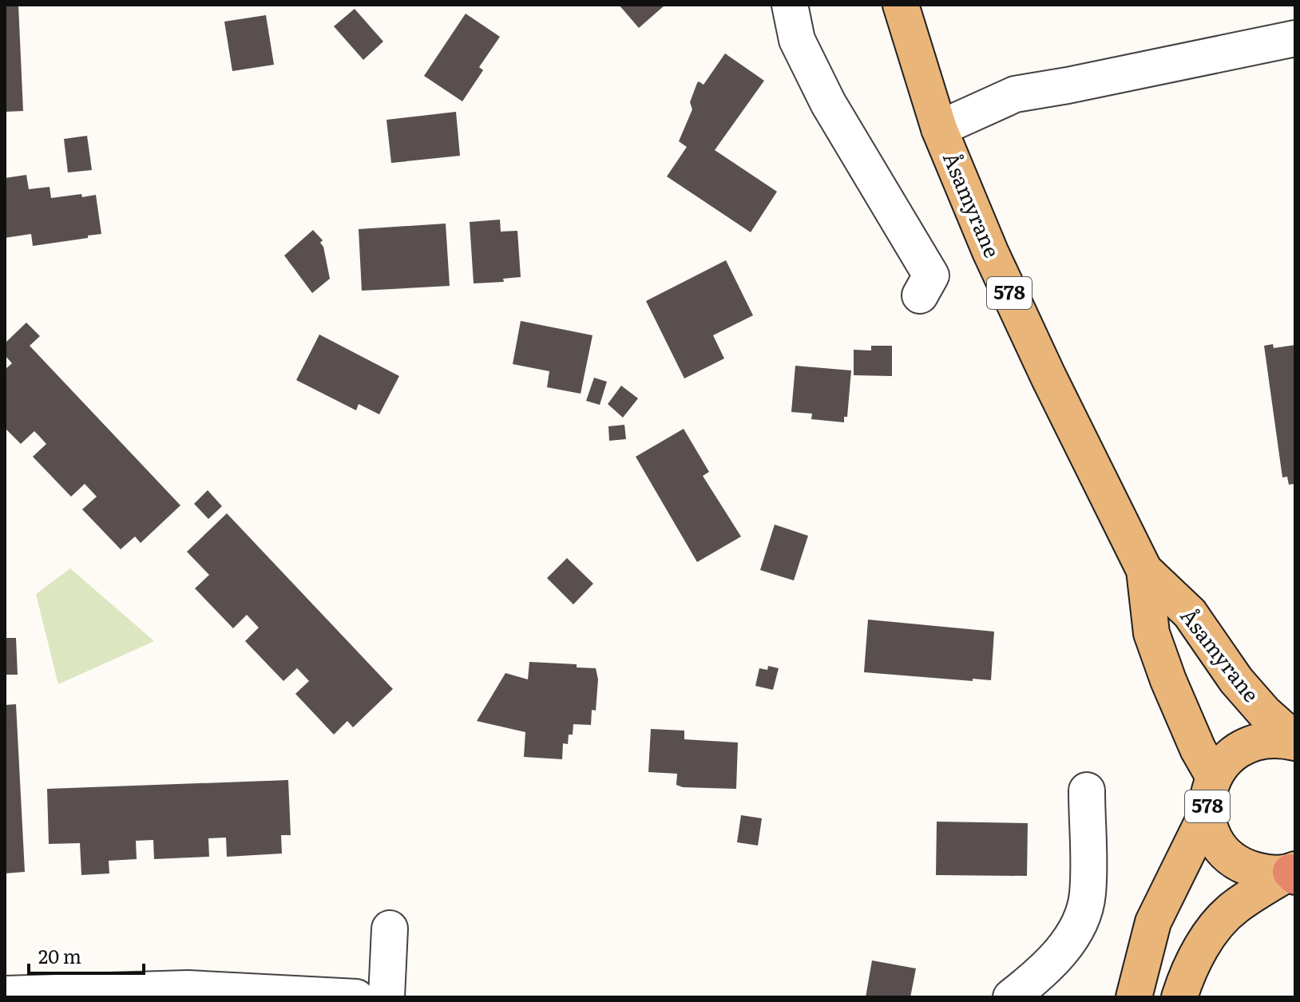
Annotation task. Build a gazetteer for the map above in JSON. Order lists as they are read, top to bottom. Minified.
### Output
{"streets":{"main road":["Åsamyrane","578"]},"crossings":[["Åsamyrane","578"]],"scale_bar":"20 m"}
